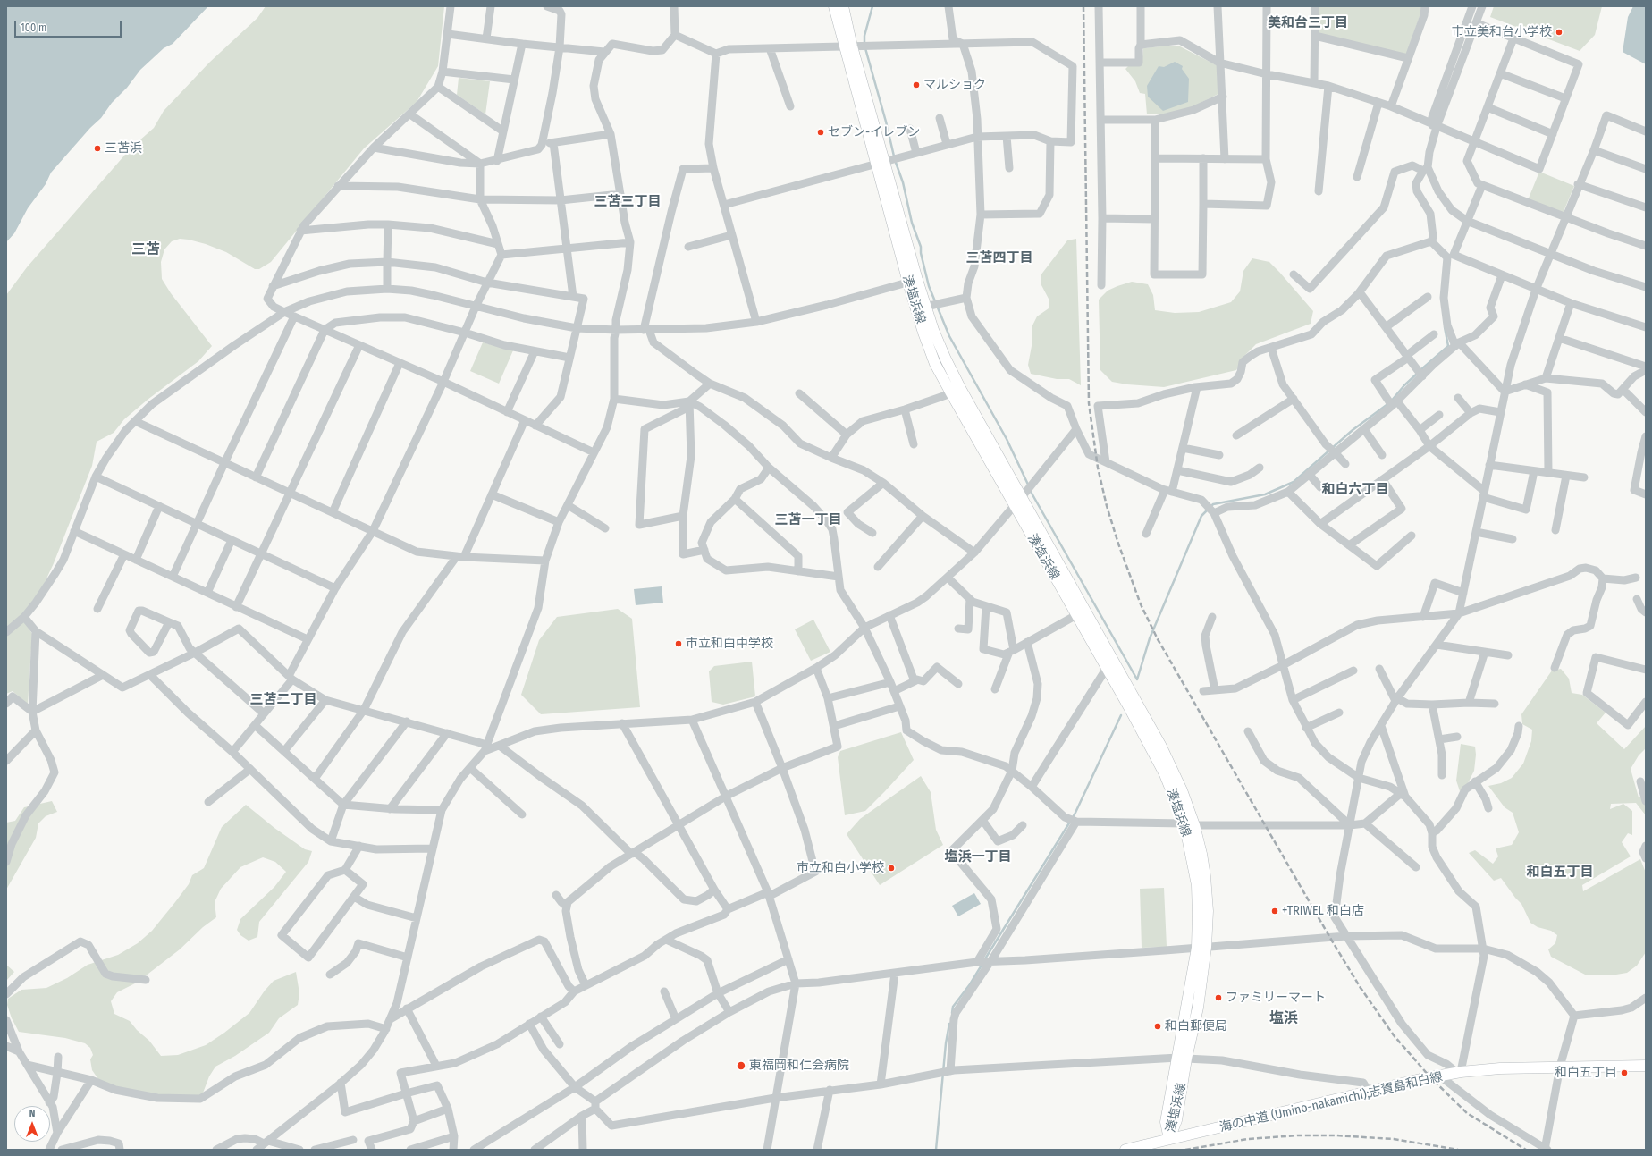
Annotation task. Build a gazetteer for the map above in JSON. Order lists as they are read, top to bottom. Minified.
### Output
{"streets":{"main road":["湊塩浜線","海の中道 (Umino-nakamichi);志賀島和白線"]},"crossings":[["湊塩浜線","海の中道 (Umino-nakamichi);志賀島和白線"]],"districts":["美和台三丁目","三苫三丁目","三苫","三苫四丁目","和白六丁目","三苫一丁目","三苫二丁目","塩浜一丁目","和白五丁目","塩浜"],"places":["市立美和台小学校","マルショク","セブン-イレブン","三苫浜","市立和白中学校","市立和白小学校","+TRIWEL 和白店","ファミリーマート","和白郵便局","東福岡和仁会病院","和白五丁目"],"scale_bar":"100 m","north":"top"}
